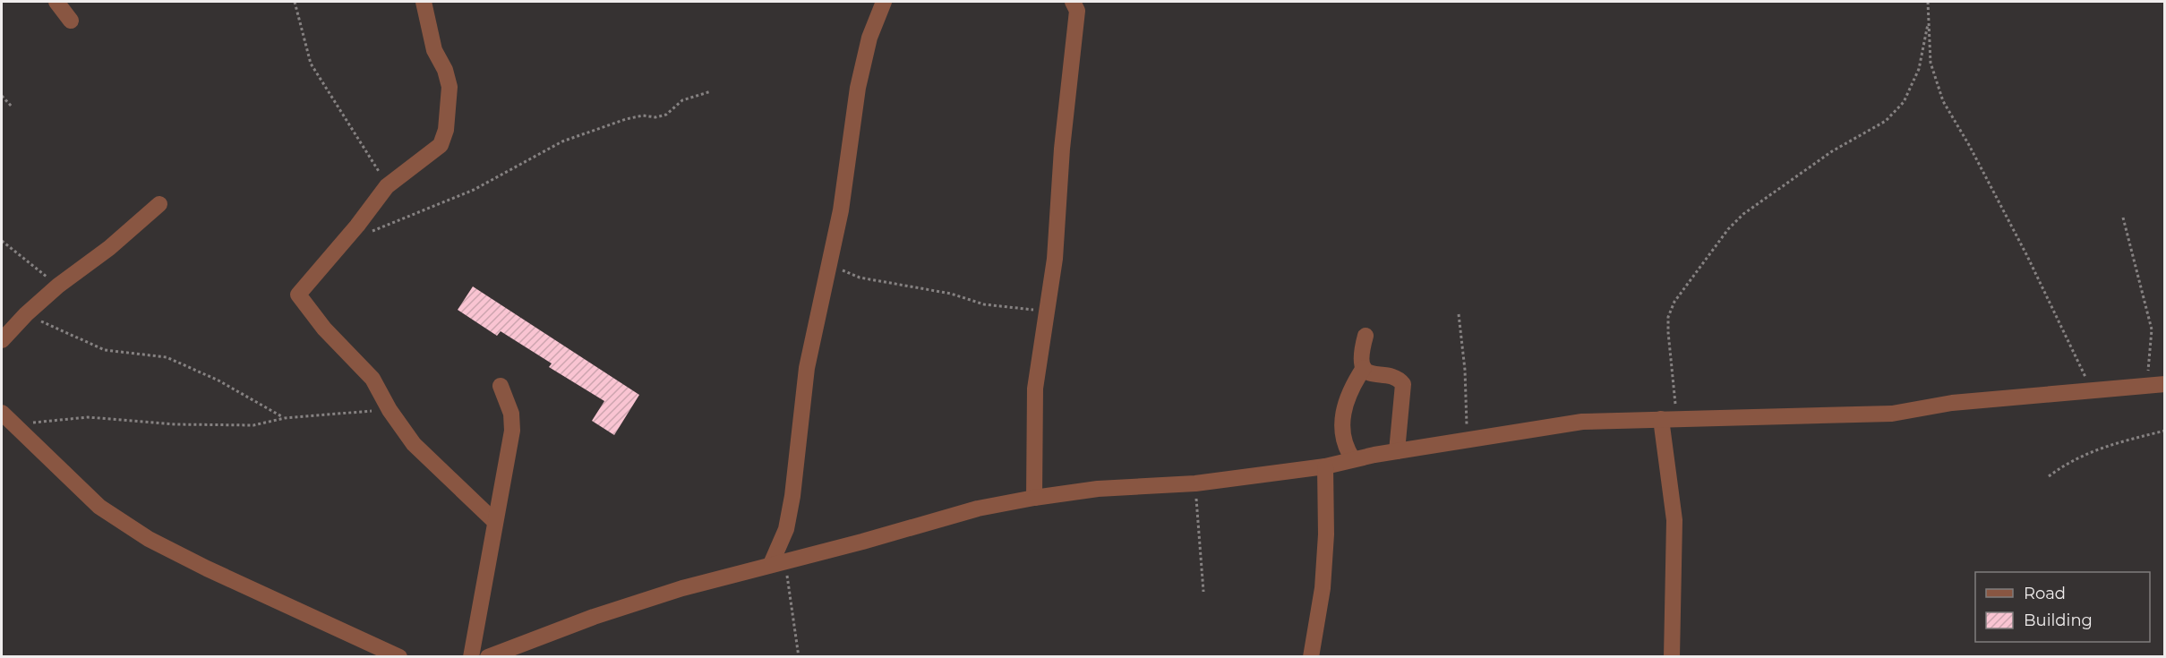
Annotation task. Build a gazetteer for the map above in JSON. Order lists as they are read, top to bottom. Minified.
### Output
{"legend":["Road","Building"]}
